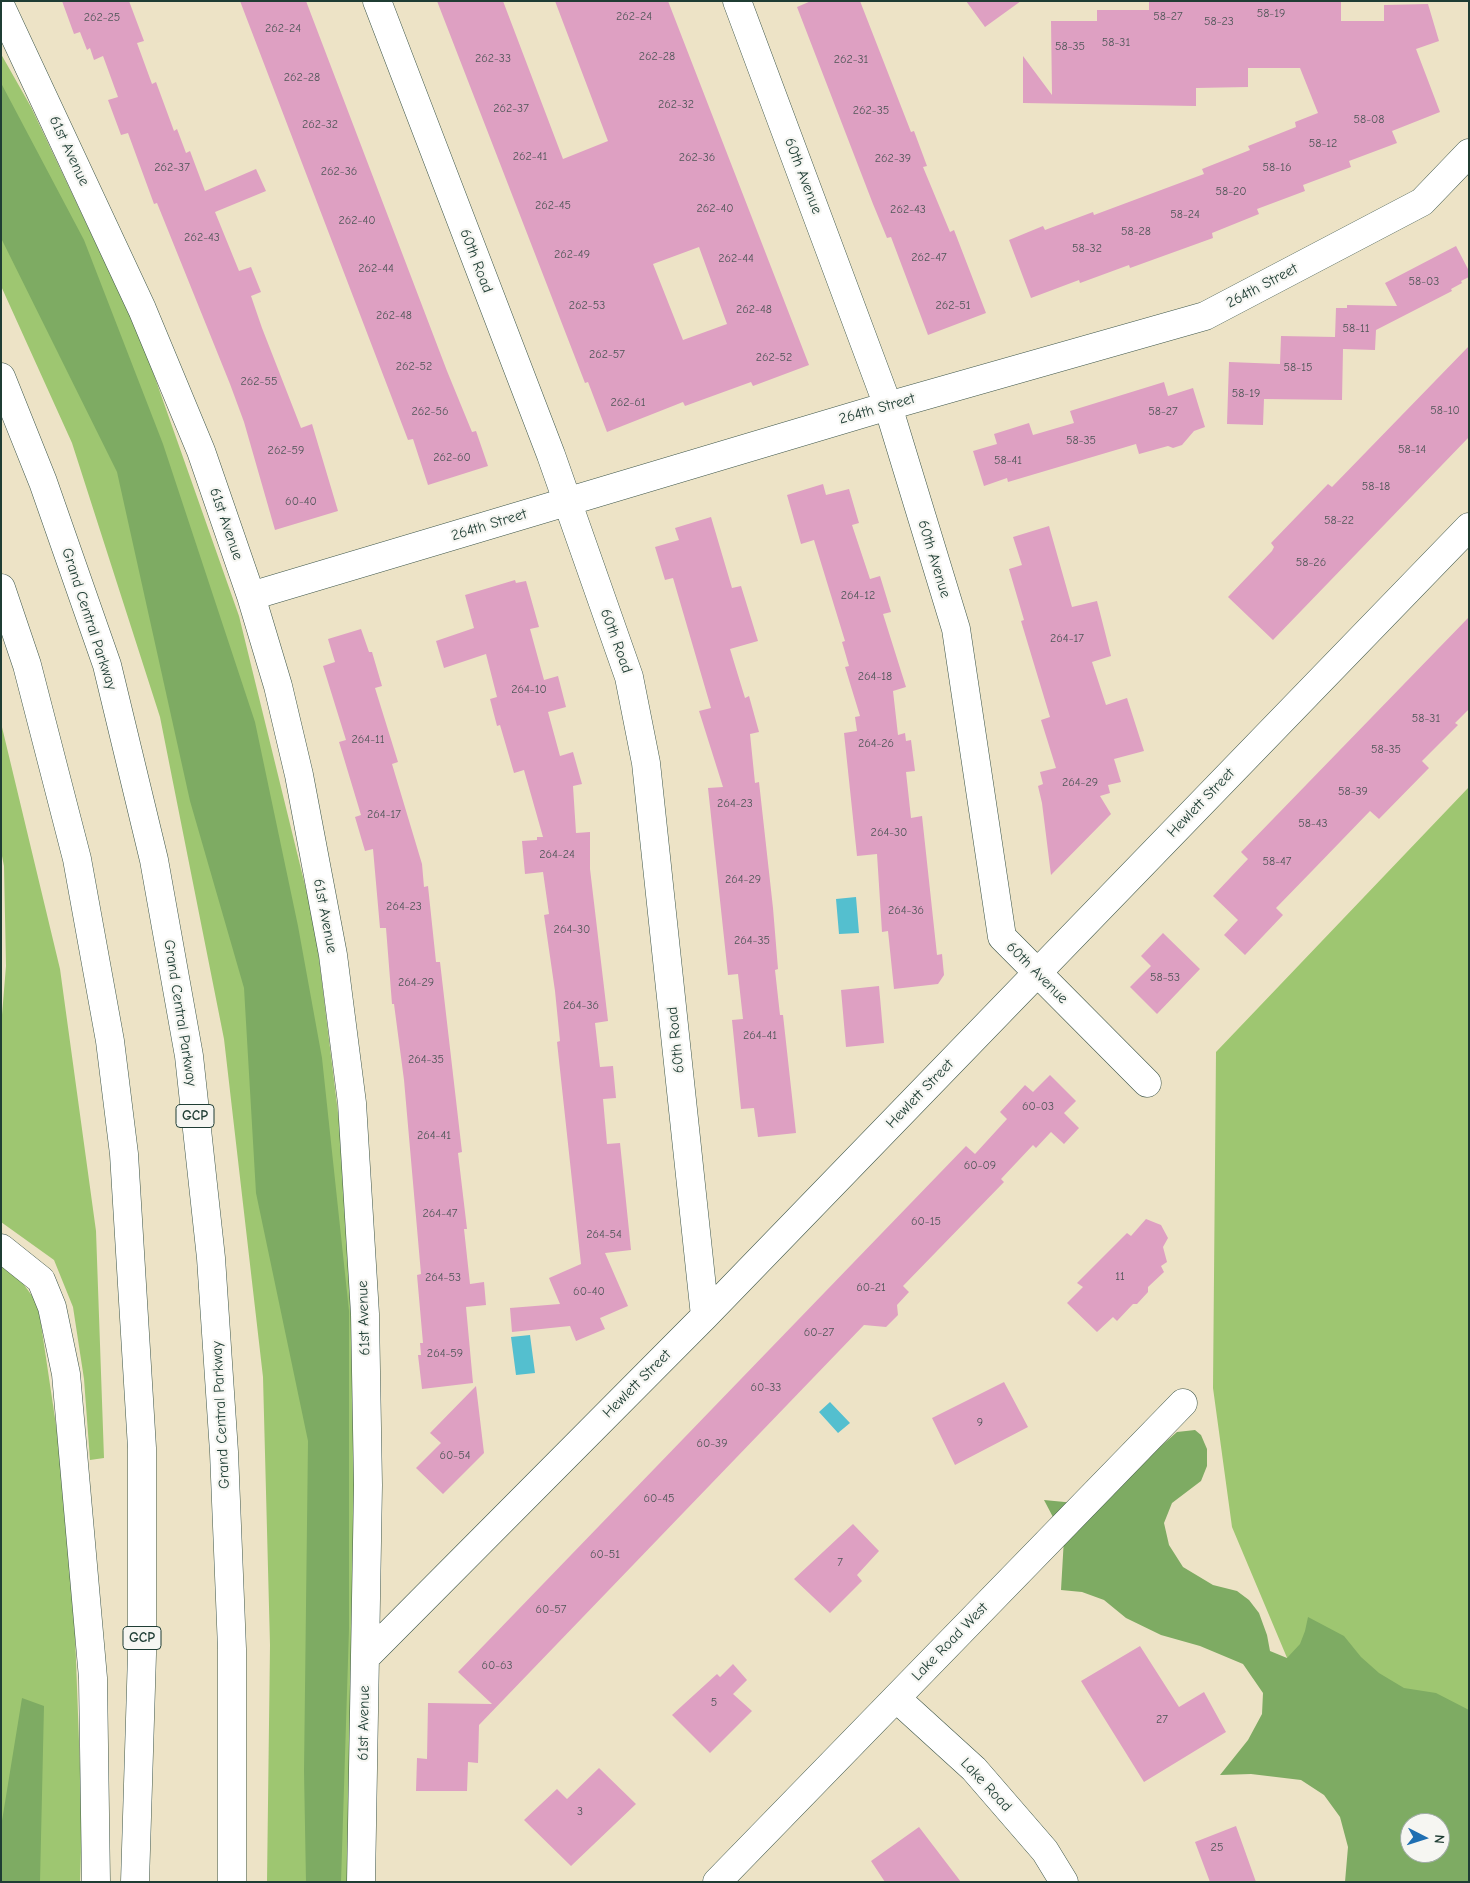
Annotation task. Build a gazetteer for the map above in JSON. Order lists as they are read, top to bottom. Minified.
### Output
{"streets":{"main road":["61st Avenue","60th Avenue","60th Road","264th Street","Grand Central Parkway","Hewlett Street","GCP","Lake Road West","Lake Road"]},"crossings":[["61st Avenue","264th Street"],["61st Avenue","Hewlett Street"],["60th Avenue","264th Street"],["60th Avenue","Hewlett Street"],["60th Road","264th Street"],["60th Road","Hewlett Street"],["Lake Road West","Lake Road"]],"house_numbers":["58-19","262-24","58-27","262-25","58-23","262-24","58-31","58-35","262-28","262-33","262-31","262-28","262-32","262-37","262-35","58-08","262-32","58-12","262-41","262-36","262-39","262-37","58-16","262-36","58-20","262-45","262-40","262-43","58-24","262-40","58-28","262-43","58-32","262-49","262-47","262-44","262-44","58-03","262-53","262-51","262-48","262-48","58-11","262-57","262-52","262-52","58-15","262-55","58-19","262-61","58-10","262-56","58-27","58-35","58-14","262-59","262-60","58-41","58-18","60-40","58-22","58-26","264-12","264-17","264-18","264-10","58-31","264-11","264-26","58-35","264-29","58-39","264-23","264-17","58-43","264-30","264-24","58-47","264-29","264-23","264-36","264-30","264-35","58-53","264-29","264-36","264-41","264-35","60-03","264-41","60-09","264-47","60-15","264-54","11","264-53","60-21","60-40","60-27","264-59","60-33","9","60-39","60-54","60-45","60-51","7","60-57","60-63","5","27","3","25"],"north":"right"}
